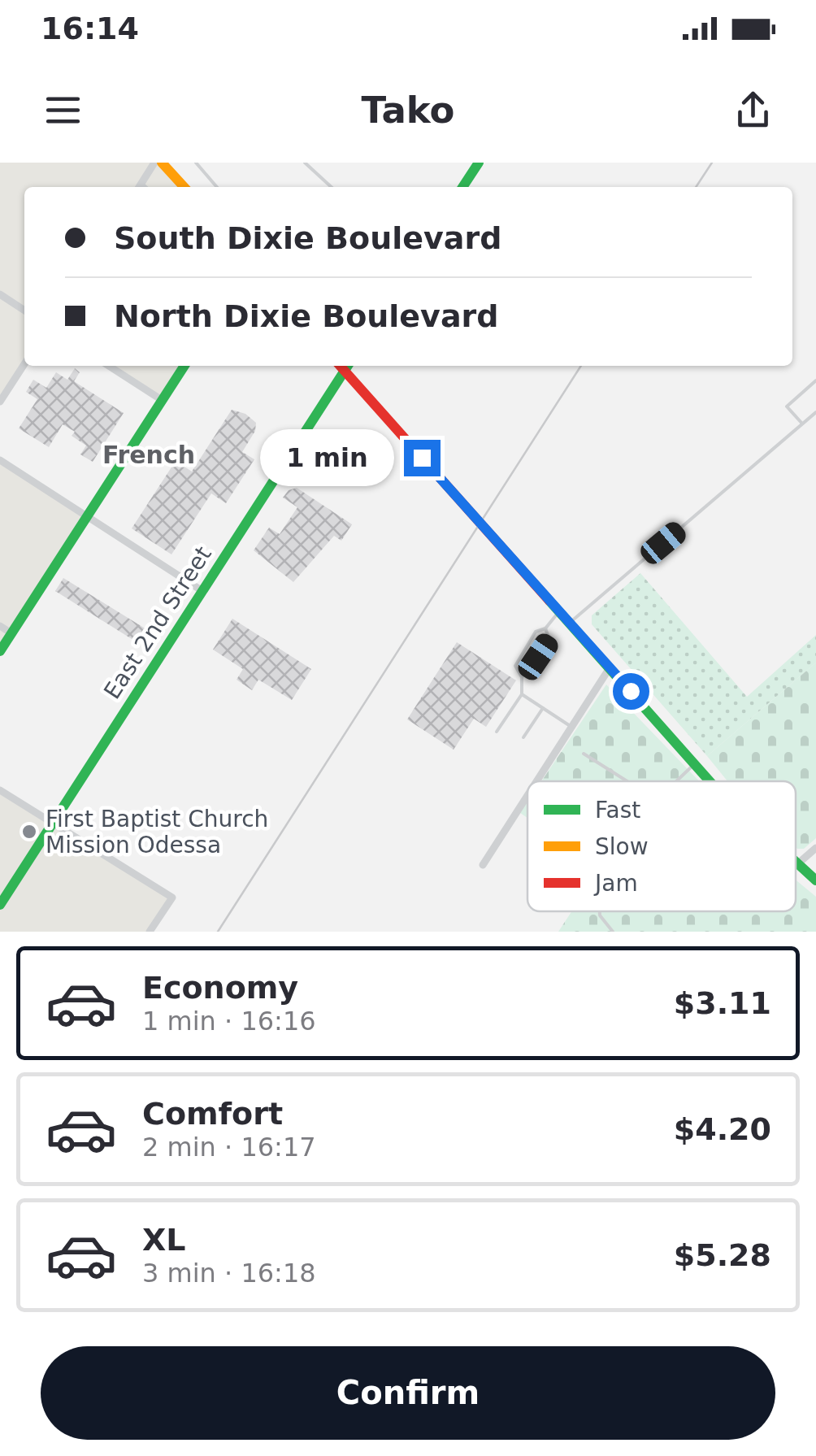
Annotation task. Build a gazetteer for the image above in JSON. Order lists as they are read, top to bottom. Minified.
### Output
{"streets":{"main road":["East 2nd Street"]},"districts":["French"],"places":["First Baptist Church Mission Odessa"],"legend":["Fast","Slow","Jam"],"page":{"status":"16:14","header":"Tako","banner":["South Dixie Boulevard","North Dixie Boulevard"],"bubble":"1 min","list":[{"name":"Economy","note":"1 min · 16:16","value":"$3.11"},{"name":"Comfort","note":"2 min · 16:17","value":"$4.20"},{"name":"XL","note":"3 min · 16:18","value":"$5.28"}],"buttons":"Confirm"}}
